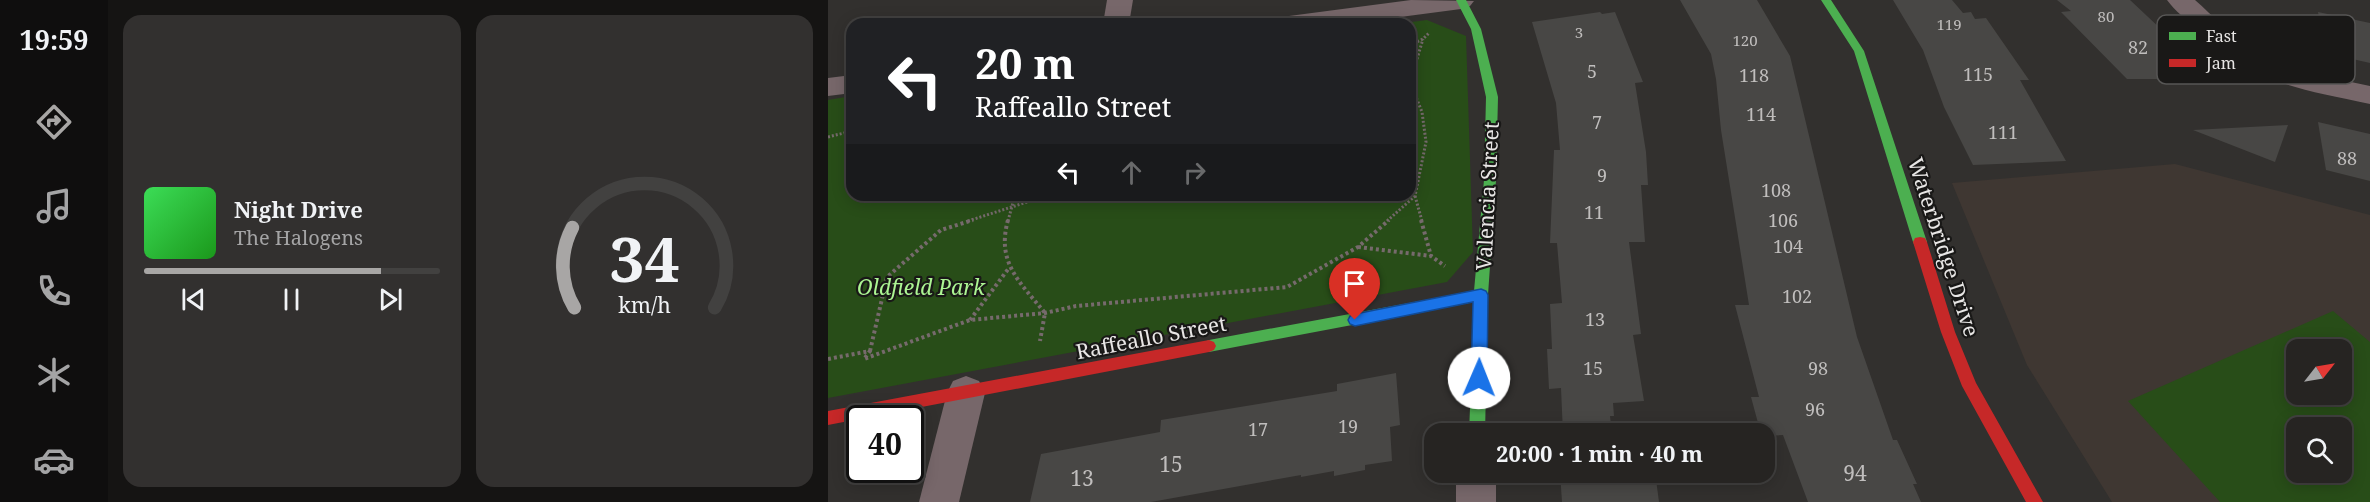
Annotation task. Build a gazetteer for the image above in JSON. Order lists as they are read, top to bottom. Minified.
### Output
{"streets":{"street":["Valencia Street","Waterbridge Drive","Raffeallo Street"]},"crossings":[["Valencia Street","Raffeallo Street"]],"parks":["Oldfield Park"],"house_numbers":["80","119","3","120","82","5","115","118","114","7","111","88","9","108","11","106","104","102","13","15","98","96","19","17","15","94","13"],"legend":["Fast","Jam"],"north":"top right","page":{"tabs":"19:59","turn":["20 m","Raffeallo Street"],"song":["Night Drive","The Halogens"],"limit":"40","trip":"20:00 · 1 min · 40 m","gauge":["34","km/h"]}}
